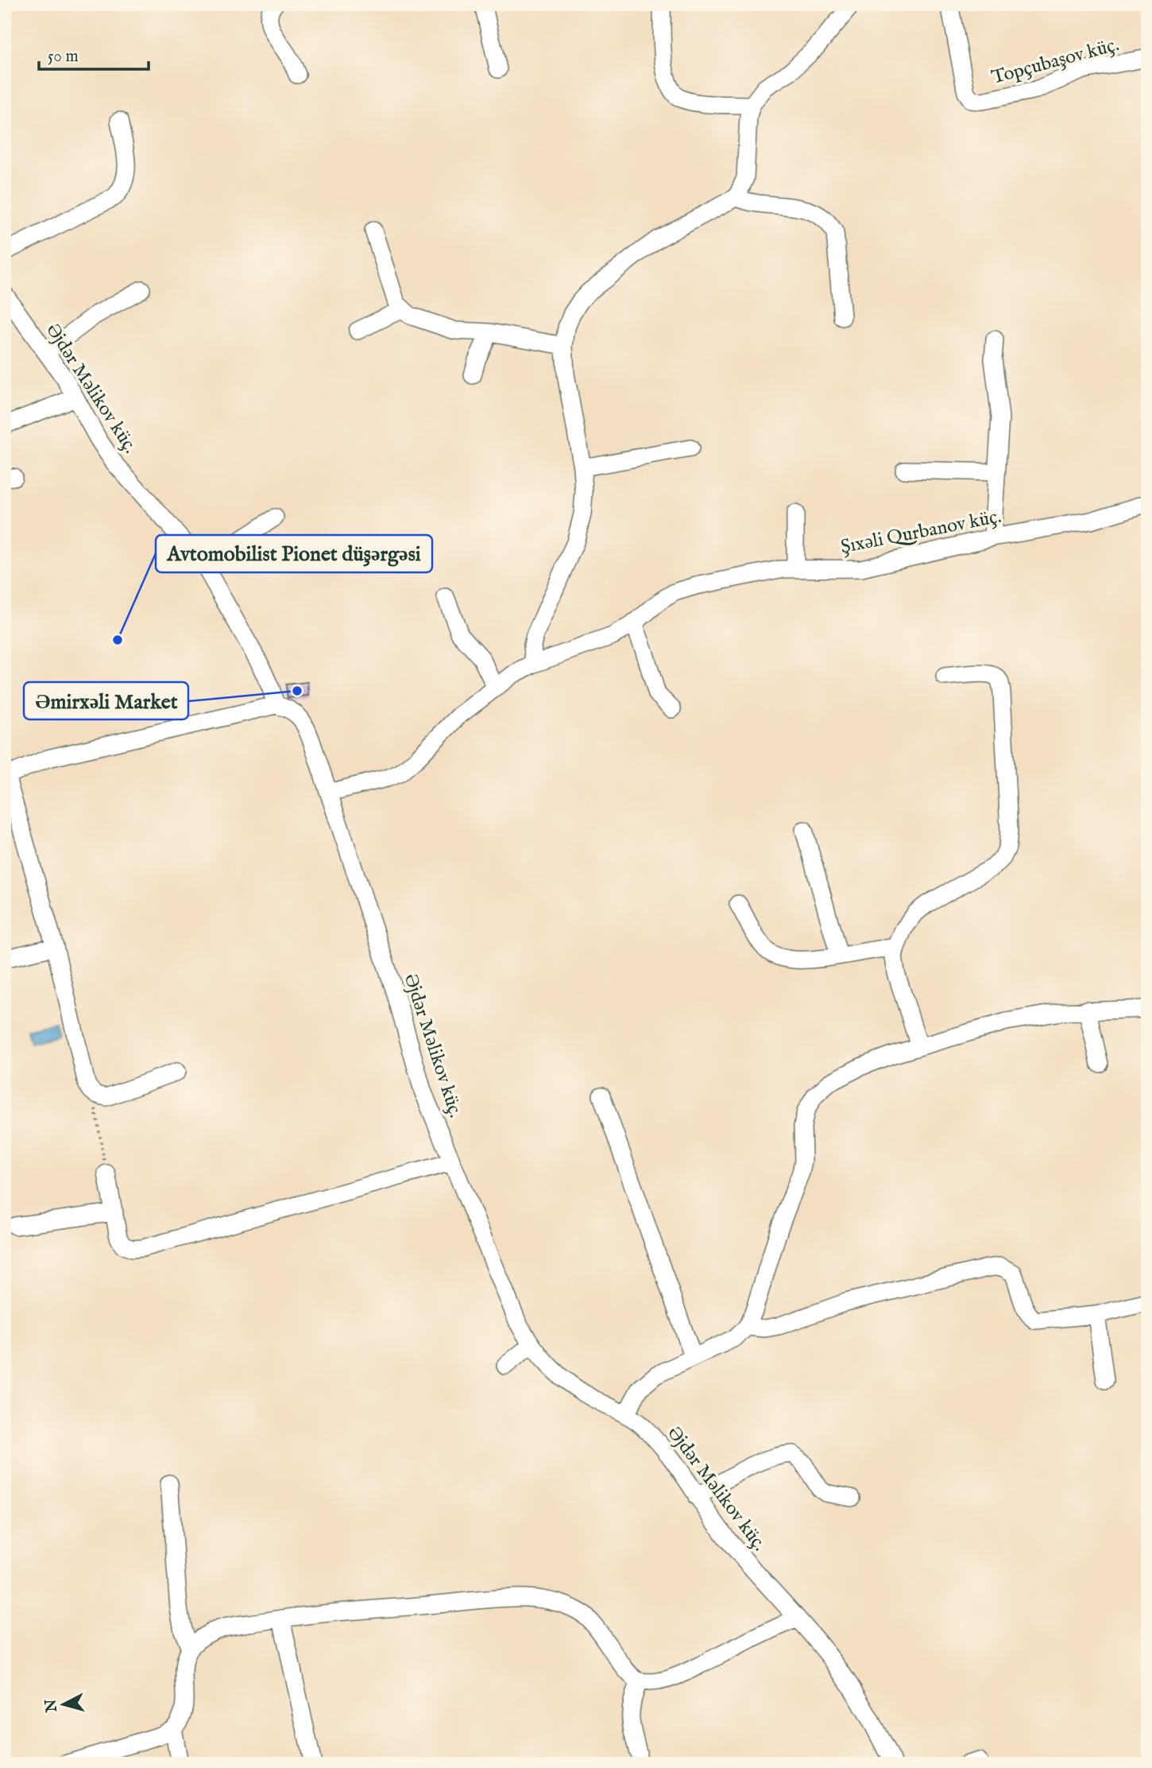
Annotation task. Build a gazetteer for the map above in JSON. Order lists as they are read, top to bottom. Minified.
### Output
{"streets":{"street":["Topçubaşov küç.","Əjdər Məlikov küç.","Şıxəli Qurbanov küç."]},"crossings":[["Əjdər Məlikov küç.","Şıxəli Qurbanov küç."]],"places":["Avtomobilist Pionet düşərgəsi","Əmirxəli Market"],"scale_bar":"50 m","north":"left"}
